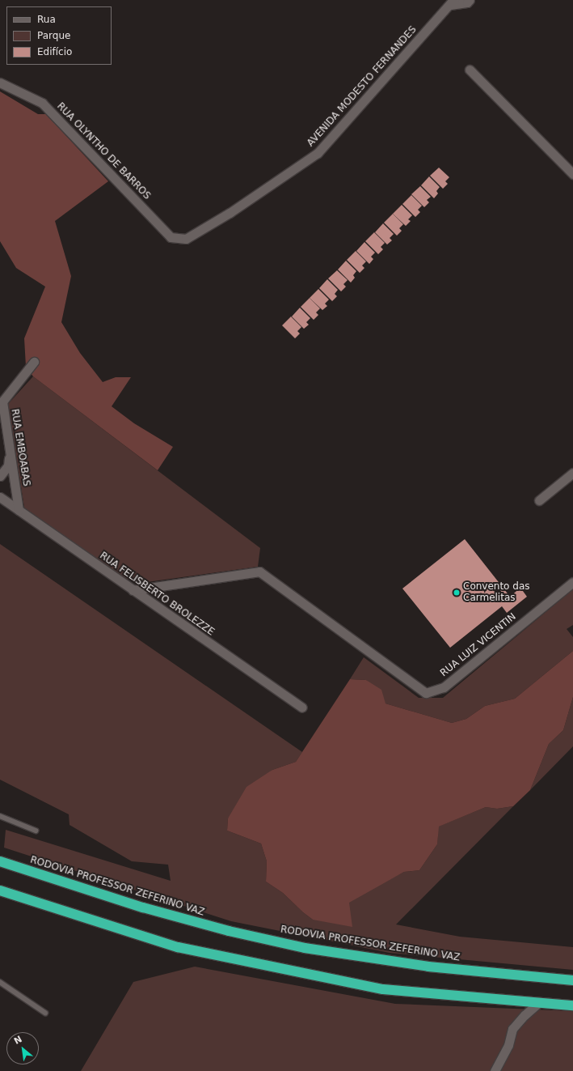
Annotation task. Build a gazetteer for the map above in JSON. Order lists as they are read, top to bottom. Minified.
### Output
{"streets":{"highway":["RODOVIA PROFESSOR ZEFERINO VAZ"],"street":["AVENIDA MODESTO FERNANDES","RUA OLYNTHO DE BARROS","RUA EMBOABAS","RUA FELISBERTO BROLEZZE","RUA LUIZ VICENTIN"]},"crossings":[["AVENIDA MODESTO FERNANDES","RUA OLYNTHO DE BARROS"],["RUA EMBOABAS","RUA FELISBERTO BROLEZZE"],["RUA FELISBERTO BROLEZZE","RUA LUIZ VICENTIN"]],"places":["Convento das Carmelitas"],"legend":["Rua","Parque","Edifício"],"north":"top left"}
